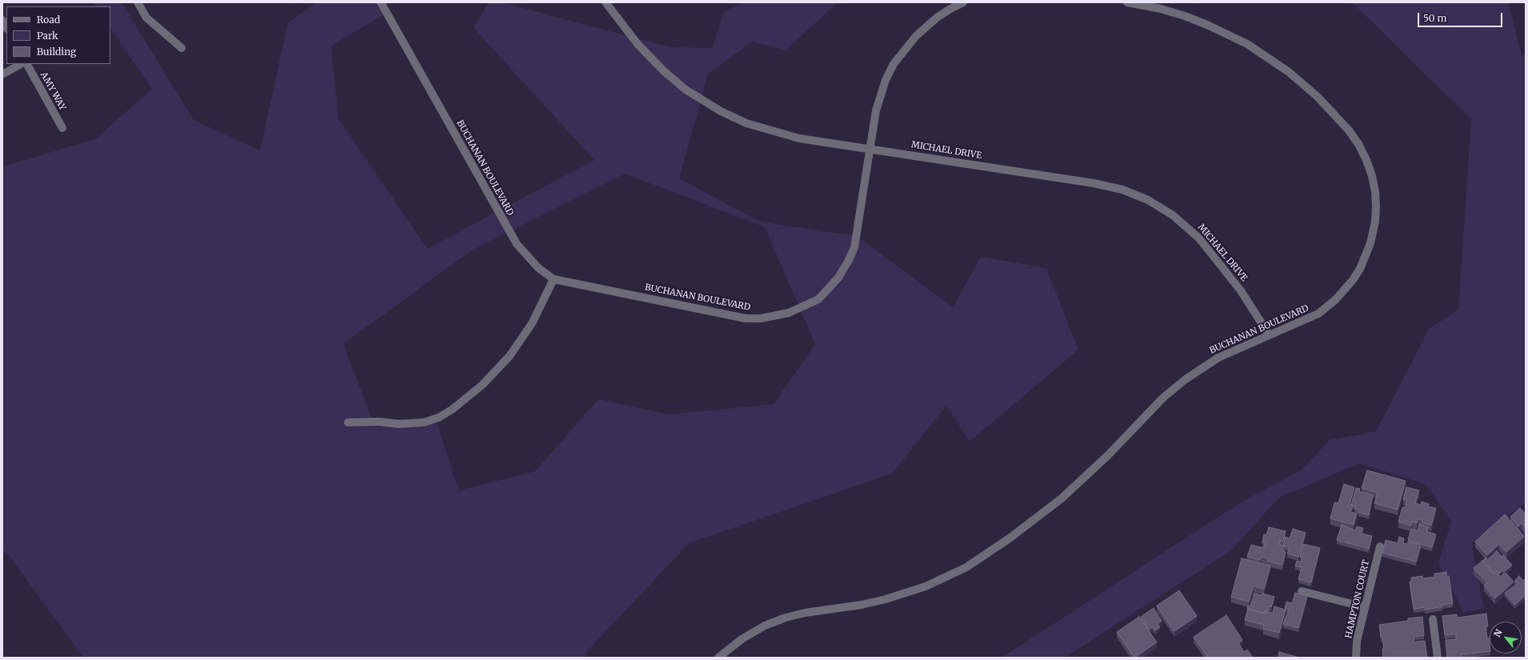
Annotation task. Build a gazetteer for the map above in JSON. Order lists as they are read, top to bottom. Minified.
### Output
{"streets":{"street":["AMY WAY","MICHAEL DRIVE","BUCHANAN BOULEVARD","HAMPTON COURT"]},"crossings":[["MICHAEL DRIVE","BUCHANAN BOULEVARD"]],"legend":["Road","Park","Building"],"scale_bar":"50 m","north":"top left"}
